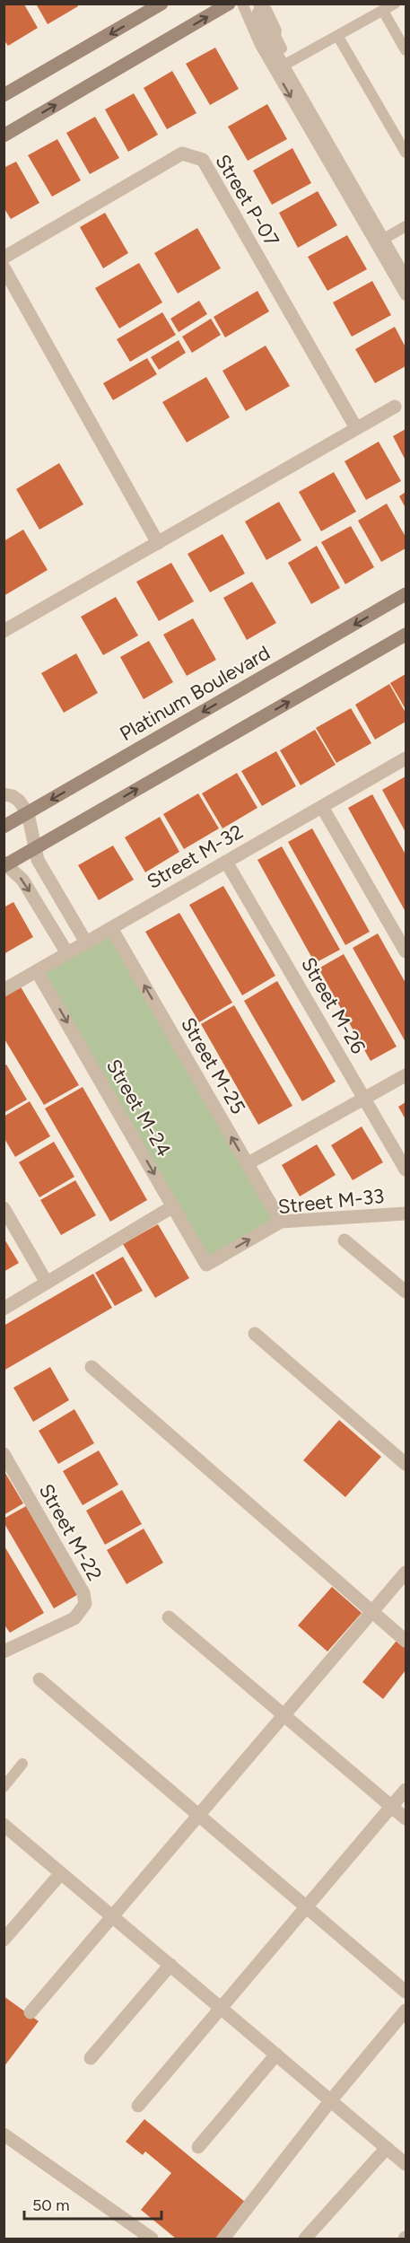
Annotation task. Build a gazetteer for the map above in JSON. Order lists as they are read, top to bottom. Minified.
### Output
{"streets":{"street":["Street P-07","Platinum Boulevard","Street M-32","Street M-26","Street M-25","Street M-24","Street M-33","Street M-22"]},"crossings":[["Street M-32","Street M-26"],["Street M-32","Street M-25"],["Street M-32","Street M-24"],["Street M-25","Street M-33"],["Street M-24","Street M-33"]],"one_way":["Street M-25","Street M-24","Street M-33"],"scale_bar":"50 m"}
